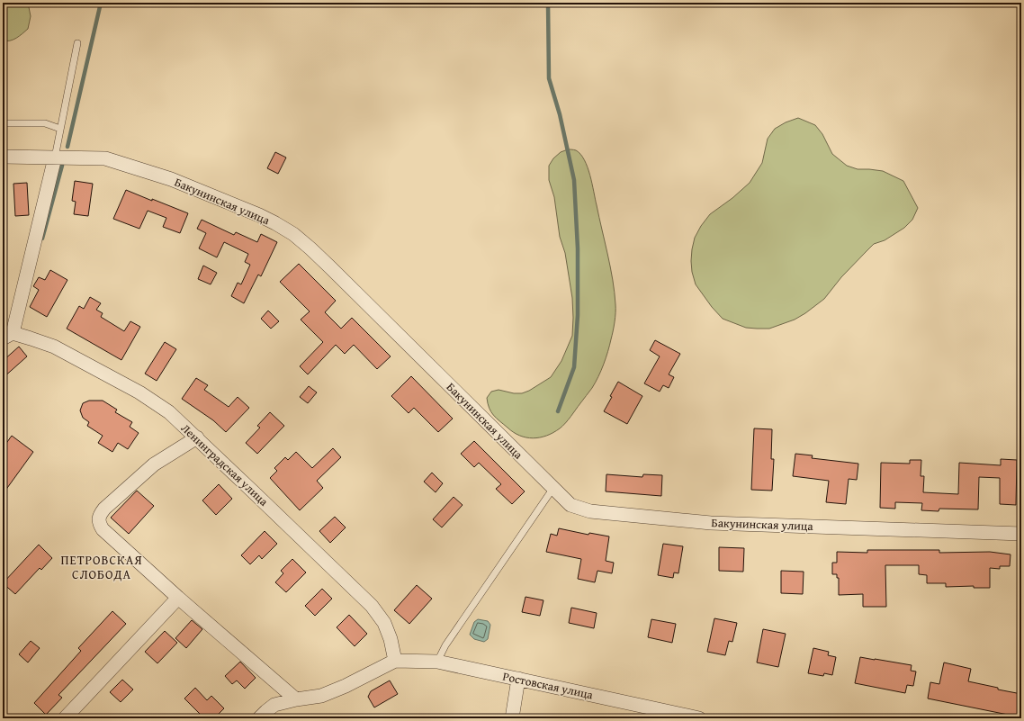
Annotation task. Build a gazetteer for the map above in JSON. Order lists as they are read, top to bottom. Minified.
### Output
{"streets":{"street":["Бакунинская улица","Ленинградская улица","Ростовская улица"]},"crossings":[["Ленинградская улица","Ростовская улица"]],"districts":["ПЕТРОВСКАЯ СЛОБОДА"]}
